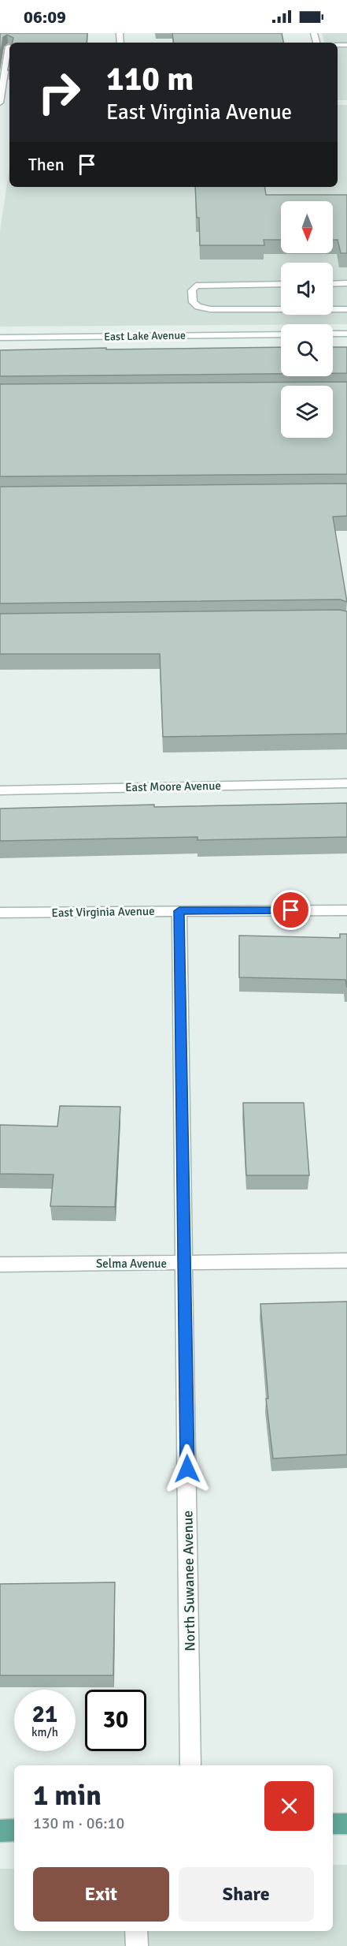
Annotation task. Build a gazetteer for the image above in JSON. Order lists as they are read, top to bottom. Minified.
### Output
{"streets":{"street":["East Lake Avenue","East Moore Avenue","East Virginia Avenue","Selma Avenue","North Suwanee Avenue"]},"crossings":[["East Virginia Avenue","North Suwanee Avenue"],["Selma Avenue","North Suwanee Avenue"]],"north":"bottom","page":{"status":"06:09","turn":["110 m","East Virginia Avenue"],"then":"Then","speed":"21 km/h","limit":"30","heading":["1 min","130 m · 06:10"],"buttons":["Exit","Share"]}}
